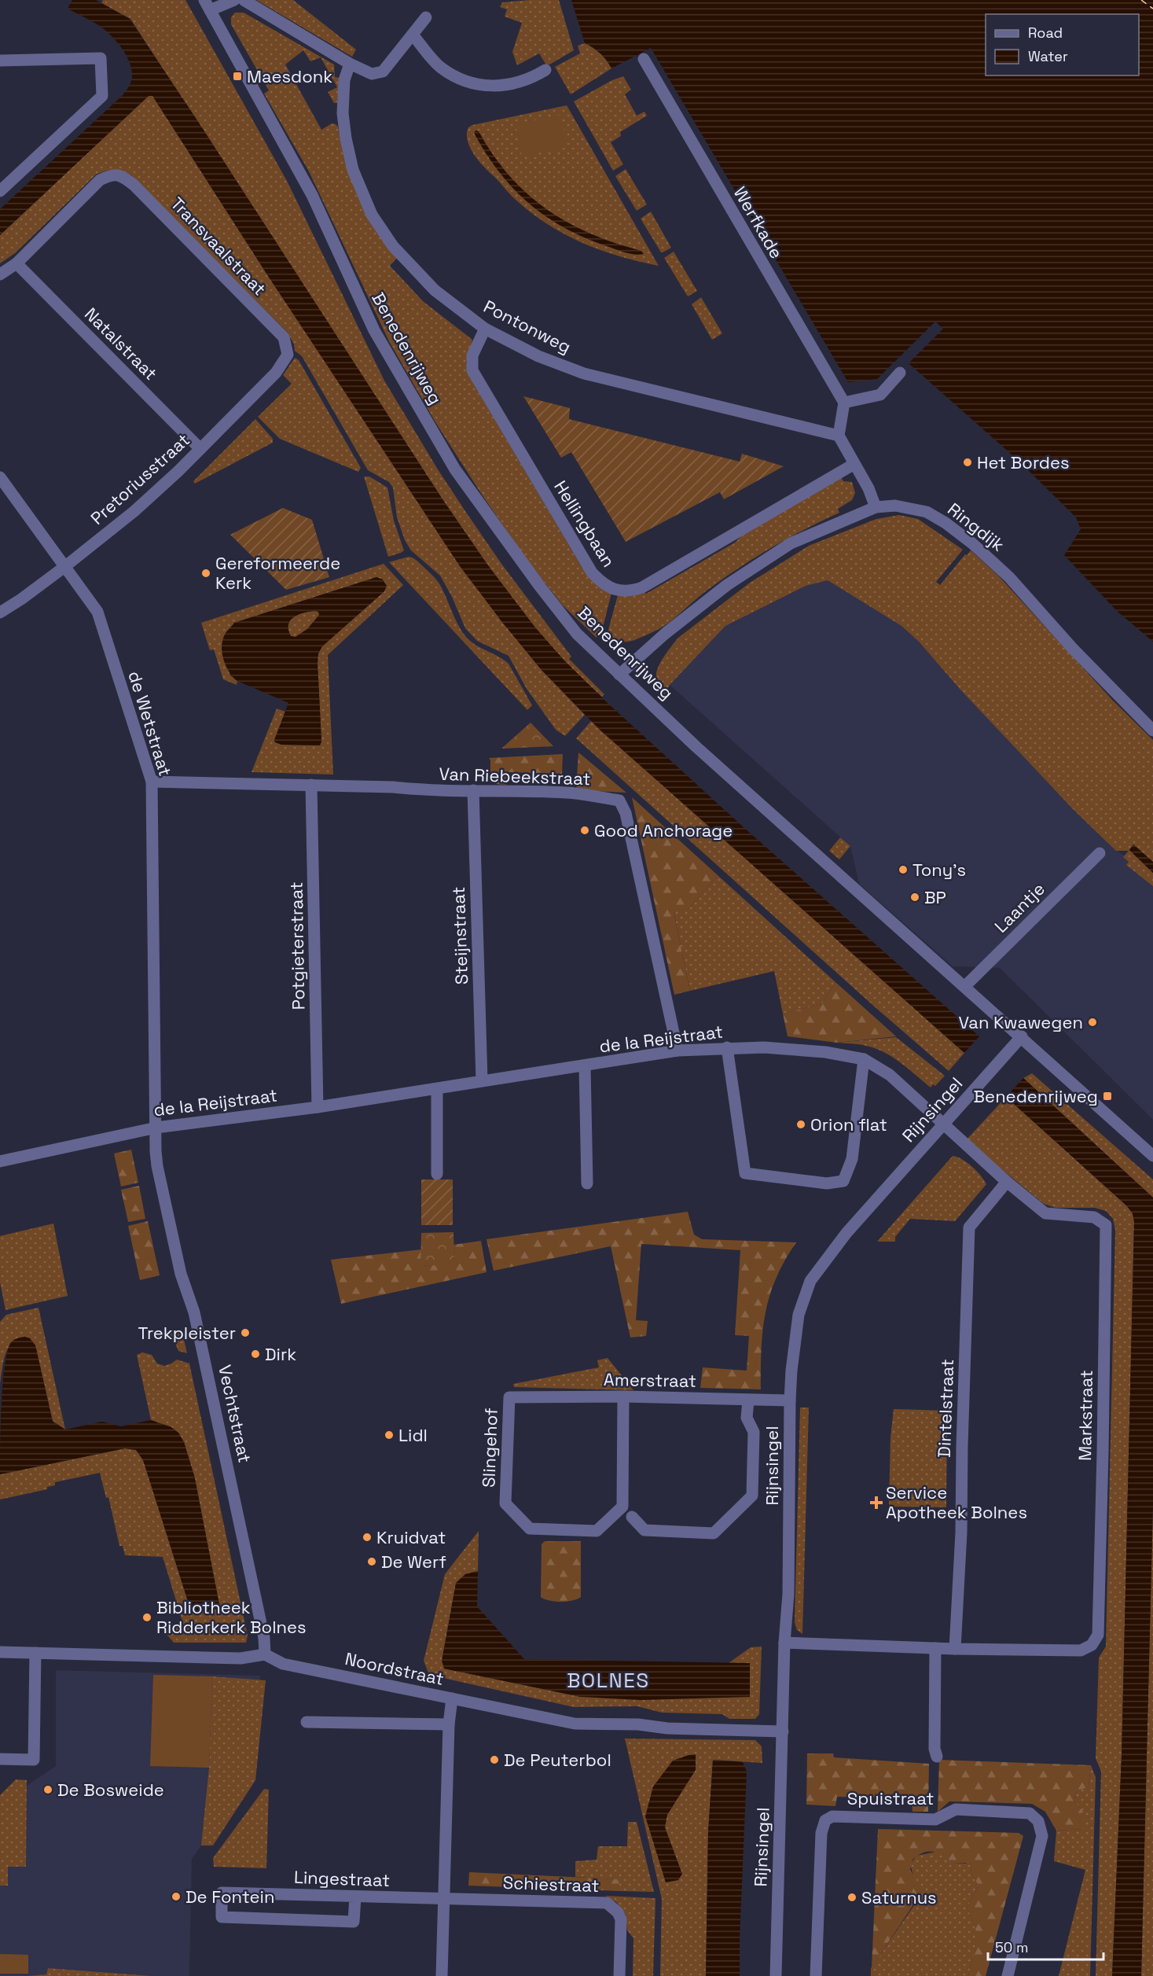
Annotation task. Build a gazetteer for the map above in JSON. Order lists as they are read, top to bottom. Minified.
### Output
{"streets":{"street":["Werfkade","Transvaalstraat","Pontonweg","Natalstraat","Benedenrijweg","Pretoriusstraat","Hellingbaan","Ringdijk","de Wetstraat","Van Riebeekstraat","Laantje","Steijnstraat","Potgieterstraat","de la Reijstraat","Rijnsingel","Amerstraat","Dintelstraat","Vechtstraat","Markstraat","Slingehof","Noordstraat","Spuistraat","Lingestraat","Schiestraat"]},"crossings":[["Transvaalstraat","Natalstraat"],["Transvaalstraat","Pretoriusstraat"],["Pontonweg","Hellingbaan"],["Natalstraat","Pretoriusstraat"],["Benedenrijweg","Ringdijk"],["Benedenrijweg","Laantje"],["Benedenrijweg","Rijnsingel"],["Pretoriusstraat","de Wetstraat"],["de Wetstraat","Van Riebeekstraat"],["de Wetstraat","de la Reijstraat"],["de Wetstraat","Vechtstraat"],["Van Riebeekstraat","Steijnstraat"],["Van Riebeekstraat","Potgieterstraat"],["Van Riebeekstraat","de la Reijstraat"],["Steijnstraat","de la Reijstraat"],["Potgieterstraat","de la Reijstraat"],["de la Reijstraat","Rijnsingel"],["de la Reijstraat","Vechtstraat"],["de la Reijstraat","Markstraat"],["Rijnsingel","Amerstraat"],["Rijnsingel","Markstraat"],["Rijnsingel","Noordstraat"],["Amerstraat","Slingehof"],["Dintelstraat","Markstraat"],["Vechtstraat","Noordstraat"],["Lingestraat","Schiestraat"]],"districts":["BOLNES"],"places":{"transit":["Maesdonk","Benedenrijweg"],"other":["Het Bordes","Gereformeerde Kerk","Good Anchorage","Tony's","BP","Van Kwawegen","Orion flat","Trekpleister","Dirk","Lidl","Kruidvat","De Werf","Bibliotheek Ridderkerk Bolnes","De Peuterbol","De Bosweide","De Fontein","Saturnus"],"health":["Service Apotheek Bolnes"]},"legend":["Road","Water"],"scale_bar":"50 m"}
